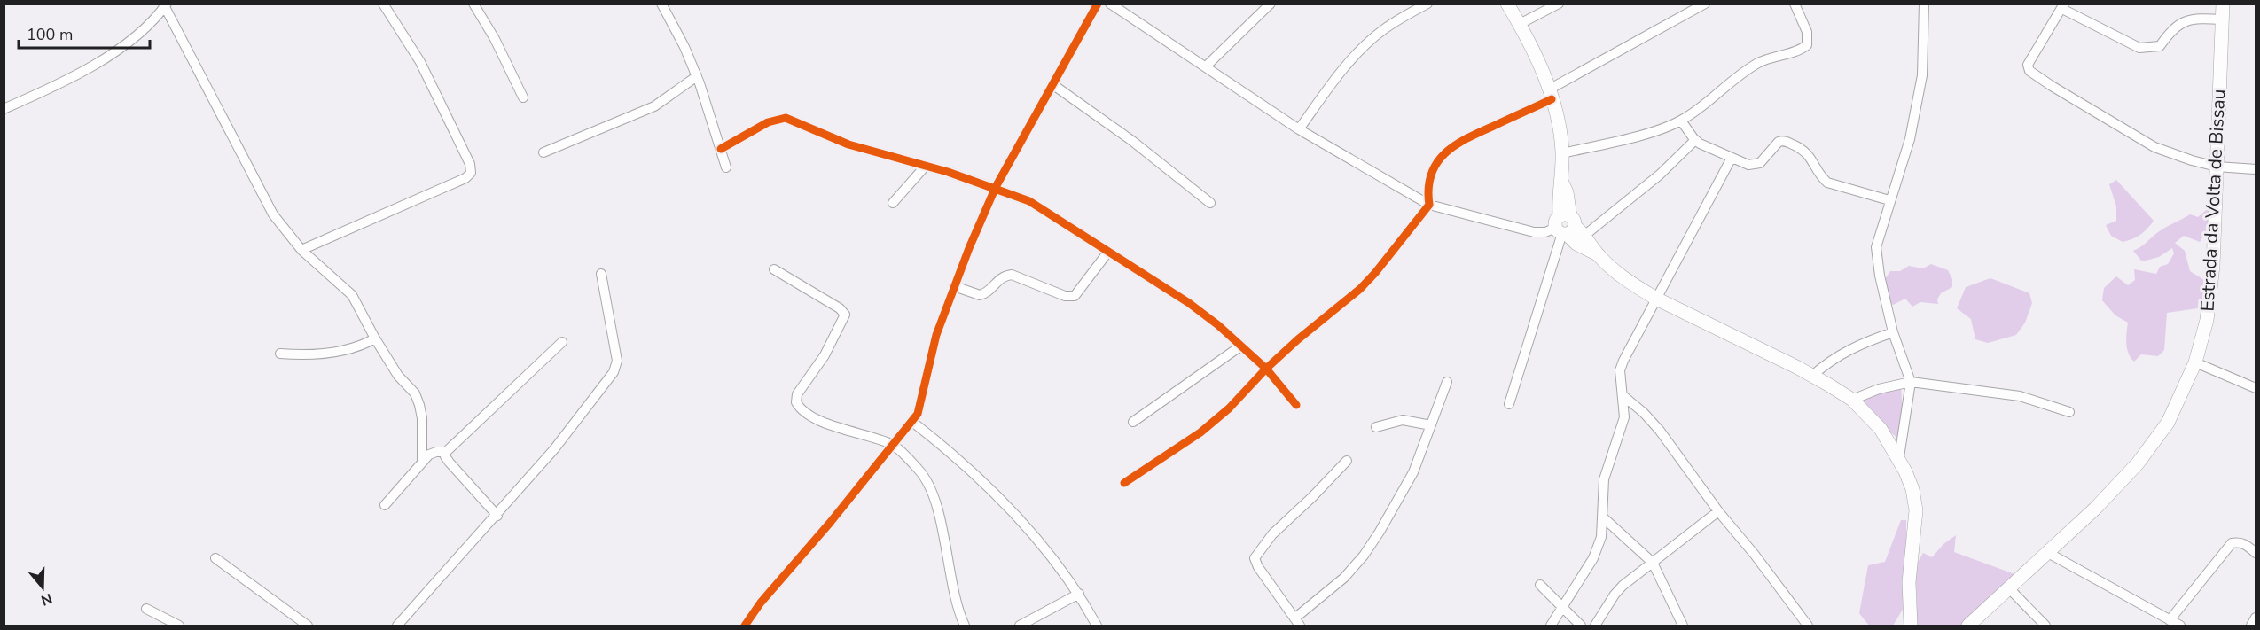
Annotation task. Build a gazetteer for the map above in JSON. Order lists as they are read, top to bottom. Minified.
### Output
{"streets":{"street":["Estrada da Volta de Bissau"]},"scale_bar":"100 m","north":"bottom"}
